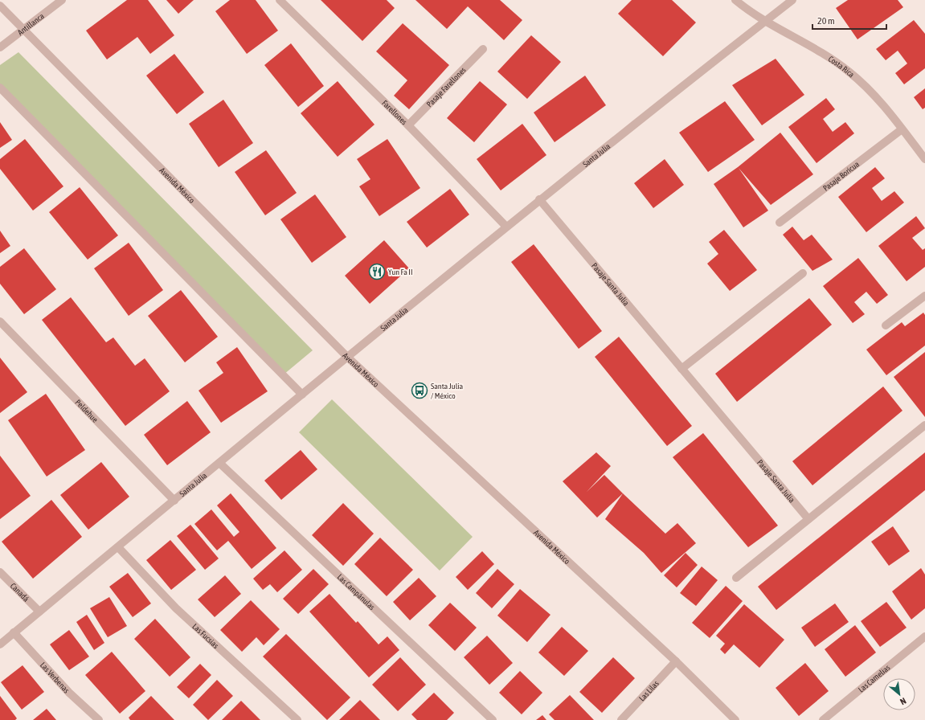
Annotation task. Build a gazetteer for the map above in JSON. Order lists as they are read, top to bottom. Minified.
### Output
{"streets":{"street":["Antillanca","Costa Rica","Pasaje Farellones","Farellones","Santa Julia","Pasaje Boricua","Avenida México","Pasaje Santa Julia","Peldehue","Las Campánulas","Canadá","Las Fucsias","Las Verbenas","Las Camelias","Las Lilas"]},"crossings":[["Antillanca","Avenida México"],["Costa Rica","Santa Julia"],["Costa Rica","Pasaje Boricua"],["Pasaje Farellones","Farellones"],["Farellones","Santa Julia"],["Santa Julia","Avenida México"],["Santa Julia","Pasaje Santa Julia"],["Santa Julia","Peldehue"],["Santa Julia","Las Campánulas"],["Santa Julia","Canadá"],["Santa Julia","Las Fucsias"],["Santa Julia","Las Verbenas"],["Avenida México","Las Lilas"]],"places":{"restaurant":["Yun Fa II"],"bus stop":["Santa Julia / México"]},"scale_bar":"20 m","north":"bottom right"}
